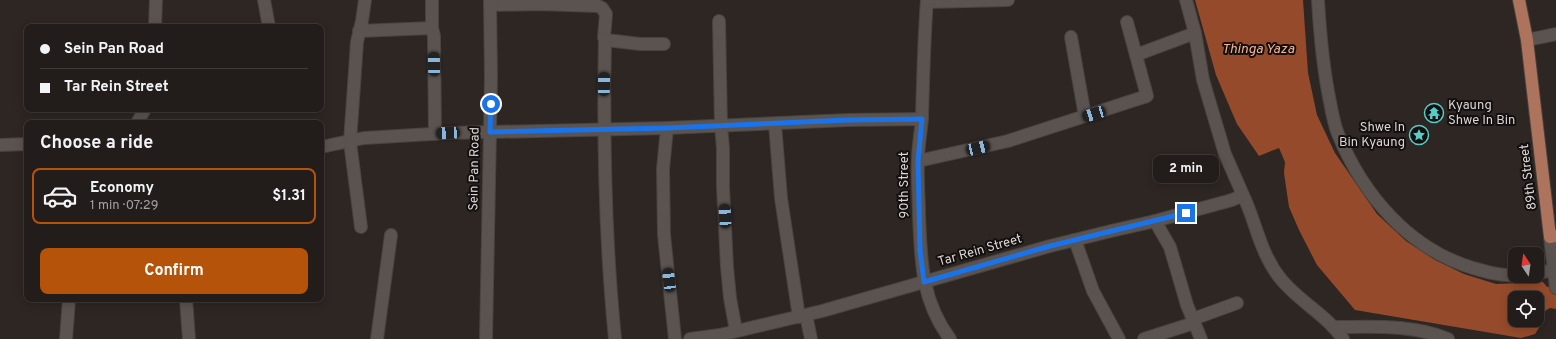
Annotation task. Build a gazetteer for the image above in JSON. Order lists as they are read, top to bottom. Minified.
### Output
{"streets":{"main road":["89th Street"],"street":["Sein Pan Road","90th Street","Tar Rein Street"]},"crossings":[["90th Street","Tar Rein Street"]],"water":["Thinga Yaza"],"places":{"temple":["Kyaung Shwe In Bin"],"place":["Shwe In Bin Kyaung"]},"north":"top","page":{"banner":["Sein Pan Road","Tar Rein Street"],"heading":"Choose a ride","bubble":"2 min","list":[{"name":"Economy","note":"1 min · 07:29","value":"$1.31"}],"buttons":"Confirm"}}
